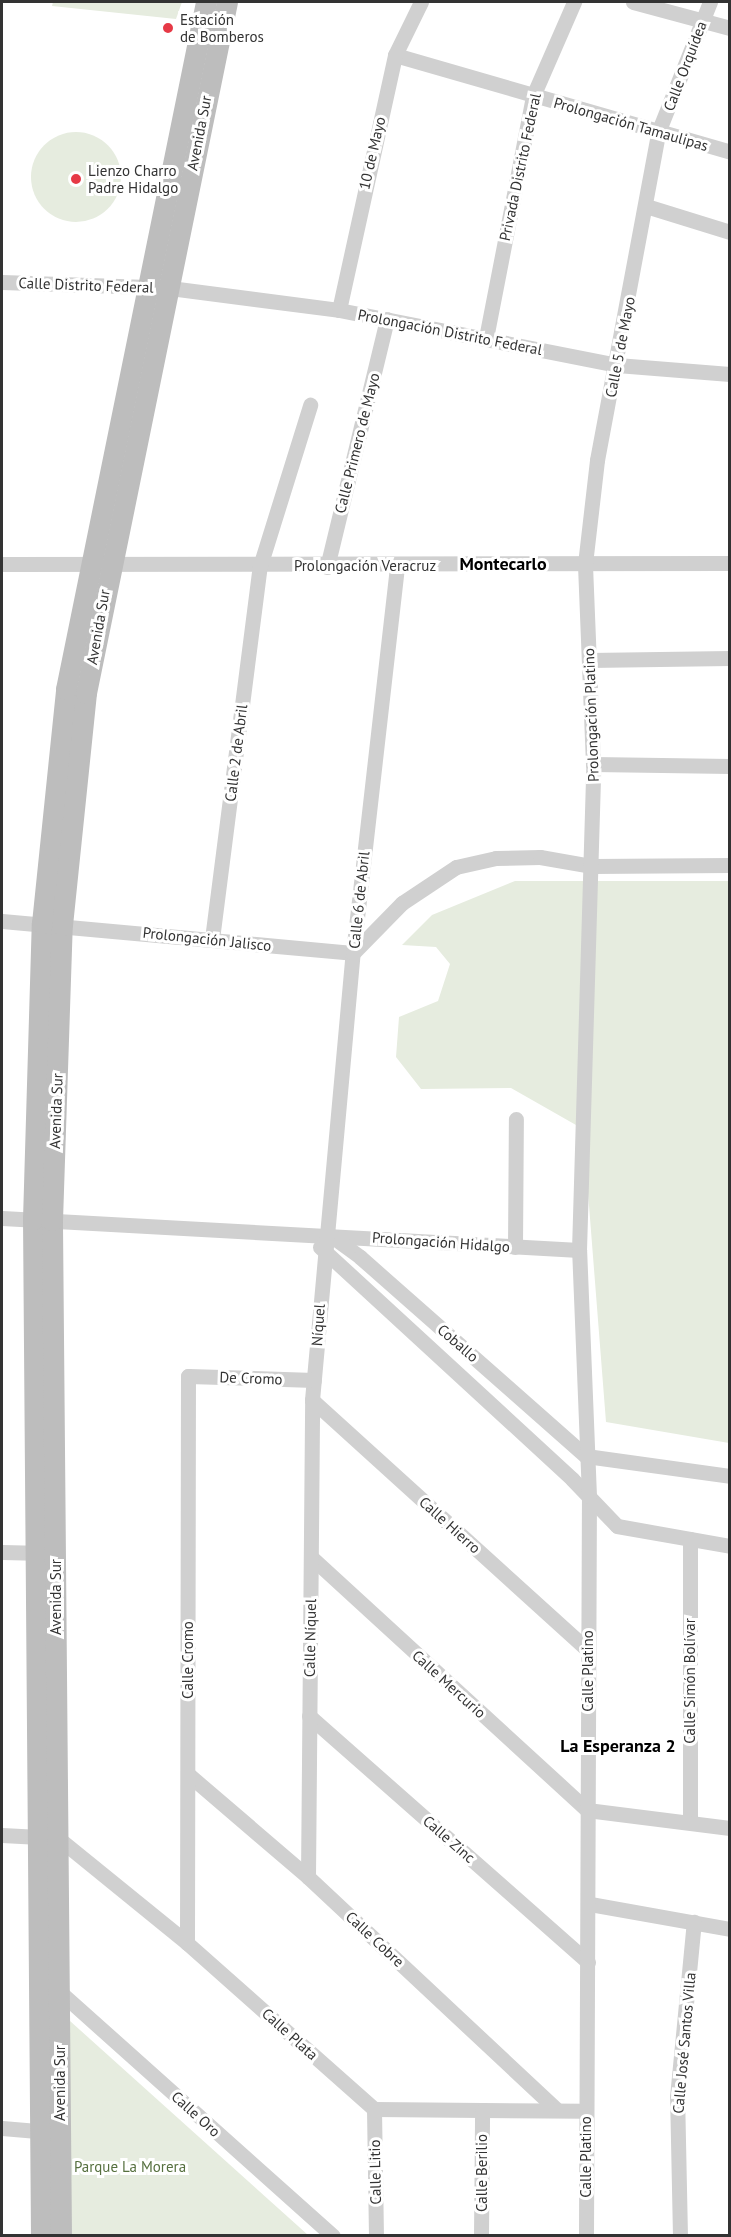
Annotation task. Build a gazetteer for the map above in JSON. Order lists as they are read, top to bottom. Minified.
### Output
{"streets":{"main road":["Avenida Sur"],"street":["Calle Orquídea","Prolongación Tamaulipas","10 de Mayo","Privada Distrito Federal","Calle Distrito Federal","Prolongación Distrito Federal","Calle 5 de Mayo","Calle Primero de Mayo","Prolongación Veracruz","Prolongación Platino","Calle 2 de Abril","Calle 6 de Abril","Prolongación Jalisco","Prolongación Hidalgo","Níquel","Coballo","De Cromo","Calle Hierro","Calle Níquel","Calle Cromo","Calle Platino","Calle Simón Bolívar","Calle Mercurio","Calle Zinc","Calle Cobre","Calle Plata","Calle José Santos Villa","Calle Oro","Calle Litio","Calle Berilio"]},"crossings":[["Calle Orquídea","Prolongación Tamaulipas"],["Calle Orquídea","Calle 5 de Mayo"],["Prolongación Tamaulipas","10 de Mayo"],["Prolongación Tamaulipas","Privada Distrito Federal"],["Prolongación Tamaulipas","Calle 5 de Mayo"],["Avenida Sur","Calle Distrito Federal"],["Avenida Sur","Prolongación Distrito Federal"],["Avenida Sur","Prolongación Veracruz"],["Avenida Sur","Prolongación Jalisco"],["Avenida Sur","Prolongación Hidalgo"],["Avenida Sur","Calle Plata"],["Avenida Sur","Calle Oro"],["10 de Mayo","Prolongación Distrito Federal"],["Privada Distrito Federal","Prolongación Distrito Federal"],["Calle Distrito Federal","Prolongación Distrito Federal"],["Prolongación Distrito Federal","Calle 5 de Mayo"],["Prolongación Distrito Federal","Calle Primero de Mayo"],["Calle 5 de Mayo","Prolongación Veracruz"],["Calle 5 de Mayo","Prolongación Platino"],["Calle Primero de Mayo","Prolongación Veracruz"],["Prolongación Veracruz","Prolongación Platino"],["Prolongación Veracruz","Calle 2 de Abril"],["Prolongación Veracruz","Calle 6 de Abril"],["Prolongación Platino","Prolongación Hidalgo"],["Prolongación Platino","Calle Platino"],["Calle 2 de Abril","Prolongación Jalisco"],["Calle 6 de Abril","Prolongación Jalisco"],["Calle 6 de Abril","Prolongación Hidalgo"],["Calle 6 de Abril","Níquel"],["Calle 6 de Abril","Coballo"],["Prolongación Hidalgo","Níquel"],["Prolongación Hidalgo","Coballo"],["Prolongación Hidalgo","Calle Platino"],["Níquel","Coballo"],["Níquel","De Cromo"],["Níquel","Calle Hierro"],["Níquel","Calle Níquel"],["Coballo","Calle Platino"],["Coballo","Calle Simón Bolívar"],["De Cromo","Calle Cromo"],["Calle Hierro","Calle Níquel"],["Calle Hierro","Calle Platino"],["Calle Níquel","Calle Mercurio"],["Calle Níquel","Calle Zinc"],["Calle Níquel","Calle Cobre"],["Calle Cromo","Calle Cobre"],["Calle Cromo","Calle Plata"],["Calle Platino","Calle Mercurio"],["Calle Platino","Calle Zinc"],["Calle Plata","Calle Litio"]],"districts":["Montecarlo","La Esperanza 2"],"parks":["Parque La Morera"],"places":["Estación de Bomberos","Lienzo Charro Padre Hidalgo"]}
